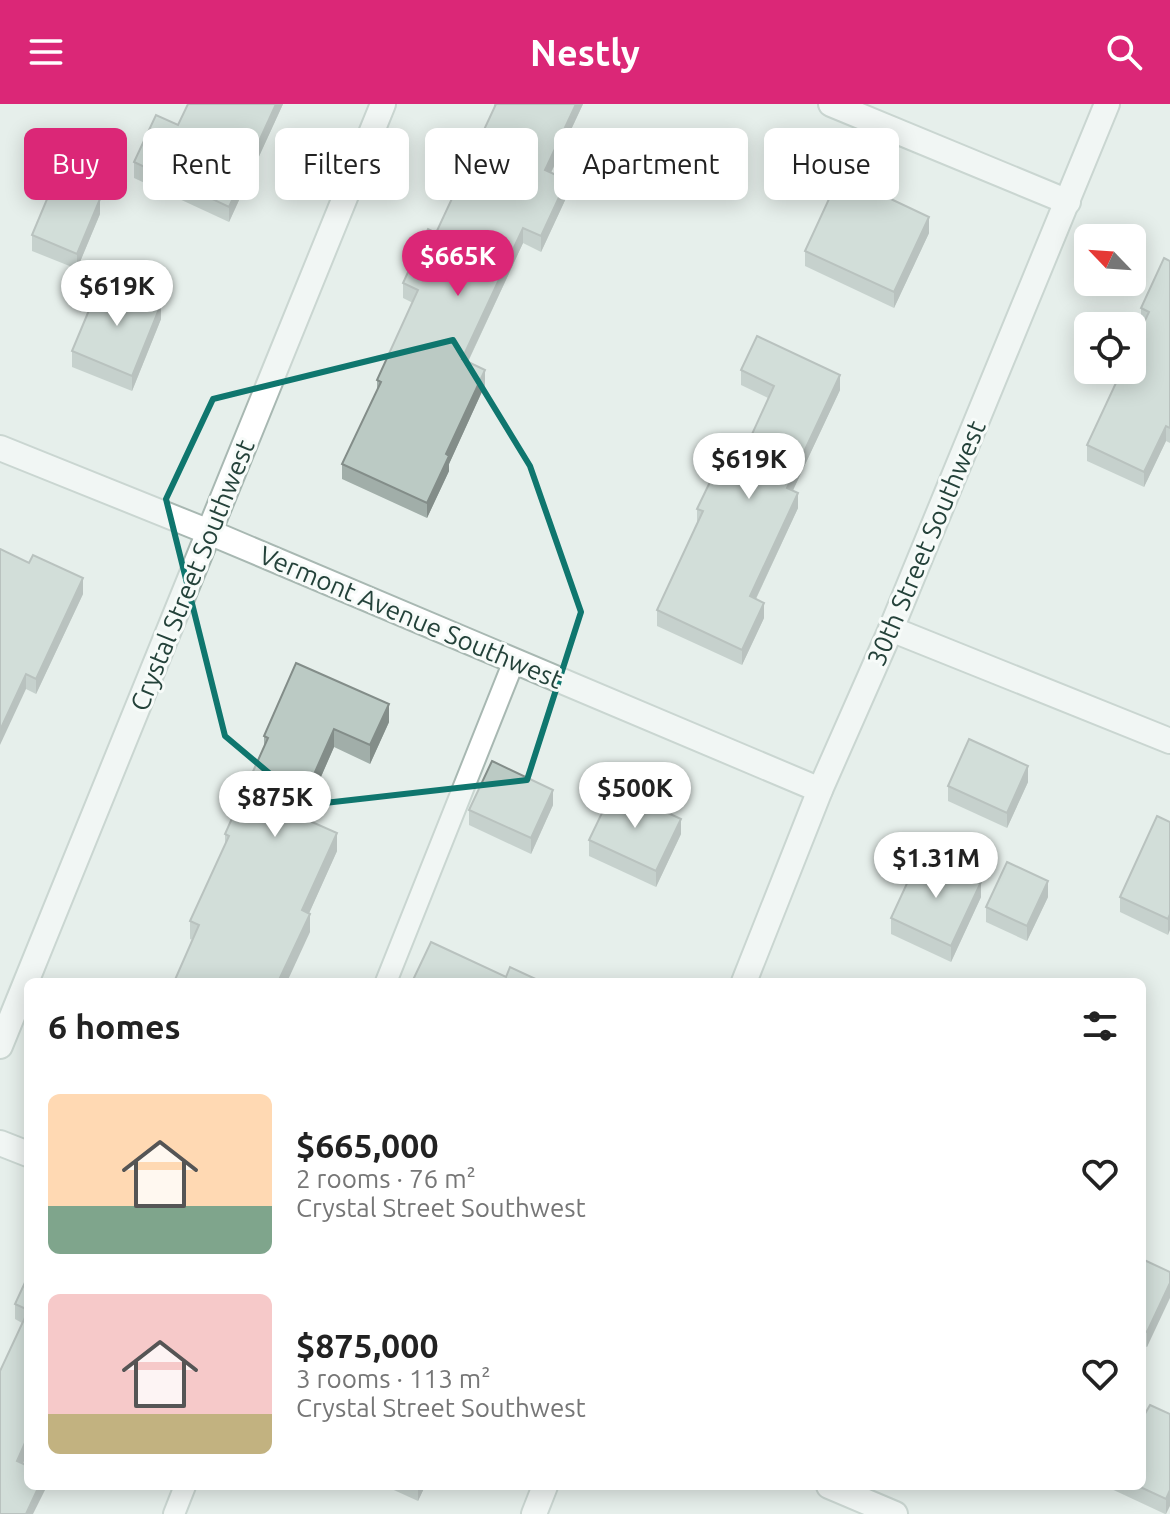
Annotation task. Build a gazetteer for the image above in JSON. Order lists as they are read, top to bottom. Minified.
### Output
{"streets":{"street":["30th Street Southwest","Crystal Street Southwest","Vermont Avenue Southwest"]},"crossings":[["30th Street Southwest","Vermont Avenue Southwest"],["Crystal Street Southwest","Vermont Avenue Southwest"]],"north":"top left","page":{"header":"Nestly","chip":["Buy","Rent","Filters","New","Apartment","House"],"price":["$665K","$619K","$619K","$500K","$875K","$1.31M"],"heading":"6 homes","list":[{"name":"$665,000","note":"2 rooms · 76 m² · Crystal Street Southwest"},{"name":"$875,000","note":"3 rooms · 113 m² · Crystal Street Southwest"}]}}
